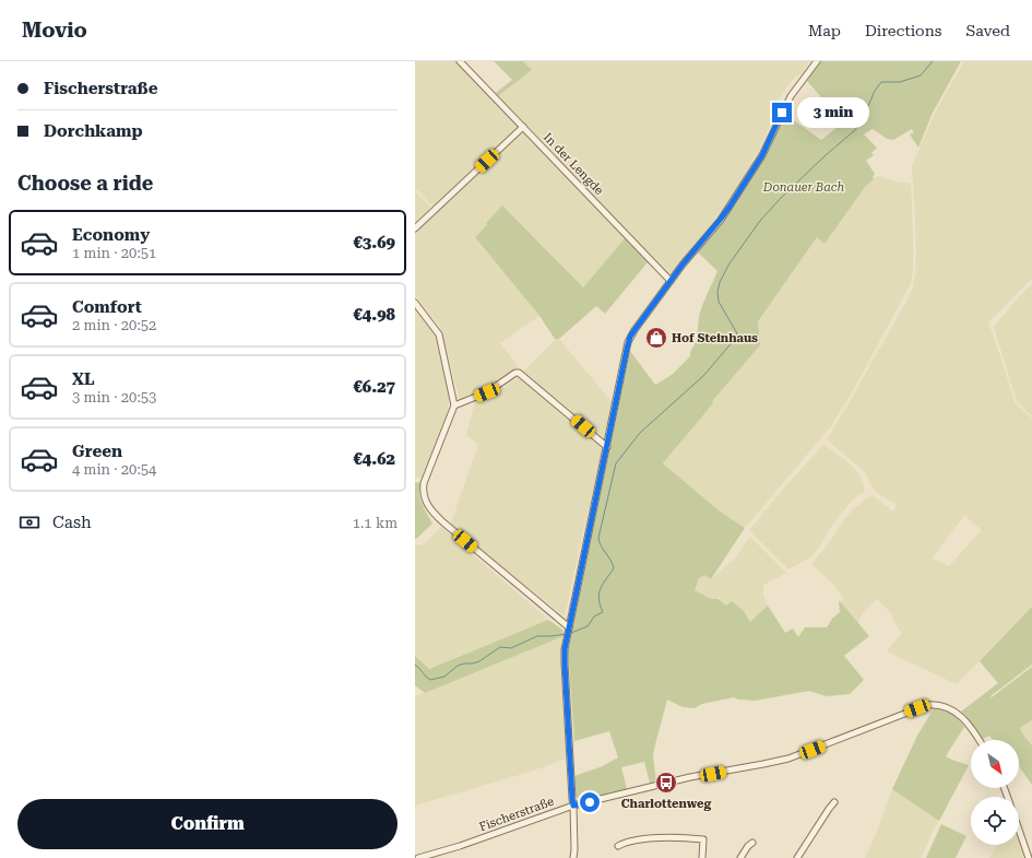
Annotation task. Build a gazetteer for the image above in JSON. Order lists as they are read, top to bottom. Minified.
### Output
{"streets":{"street":["In der Lengde","Fischerstraße"]},"parks":["Donauer Bach"],"places":{"shop":["Hof Steinhaus"],"bus stop":["Charlottenweg"]},"north":"bottom right","page":{"header":"Movio","nav":["Map","Directions","Saved"],"banner":["Fischerstraße","Dorchkamp"],"bubble":"3 min","heading":"Choose a ride","list":[{"name":"Economy","note":"1 min · 20:51","value":"€3.69"},{"name":"Comfort","note":"2 min · 20:52","value":"€4.98"},{"name":"XL","note":"3 min · 20:53","value":"€6.27"},{"name":"Green","note":"4 min · 20:54","value":"€4.62"}],"pay":["Cash","1.1 km"],"buttons":"Confirm"}}
